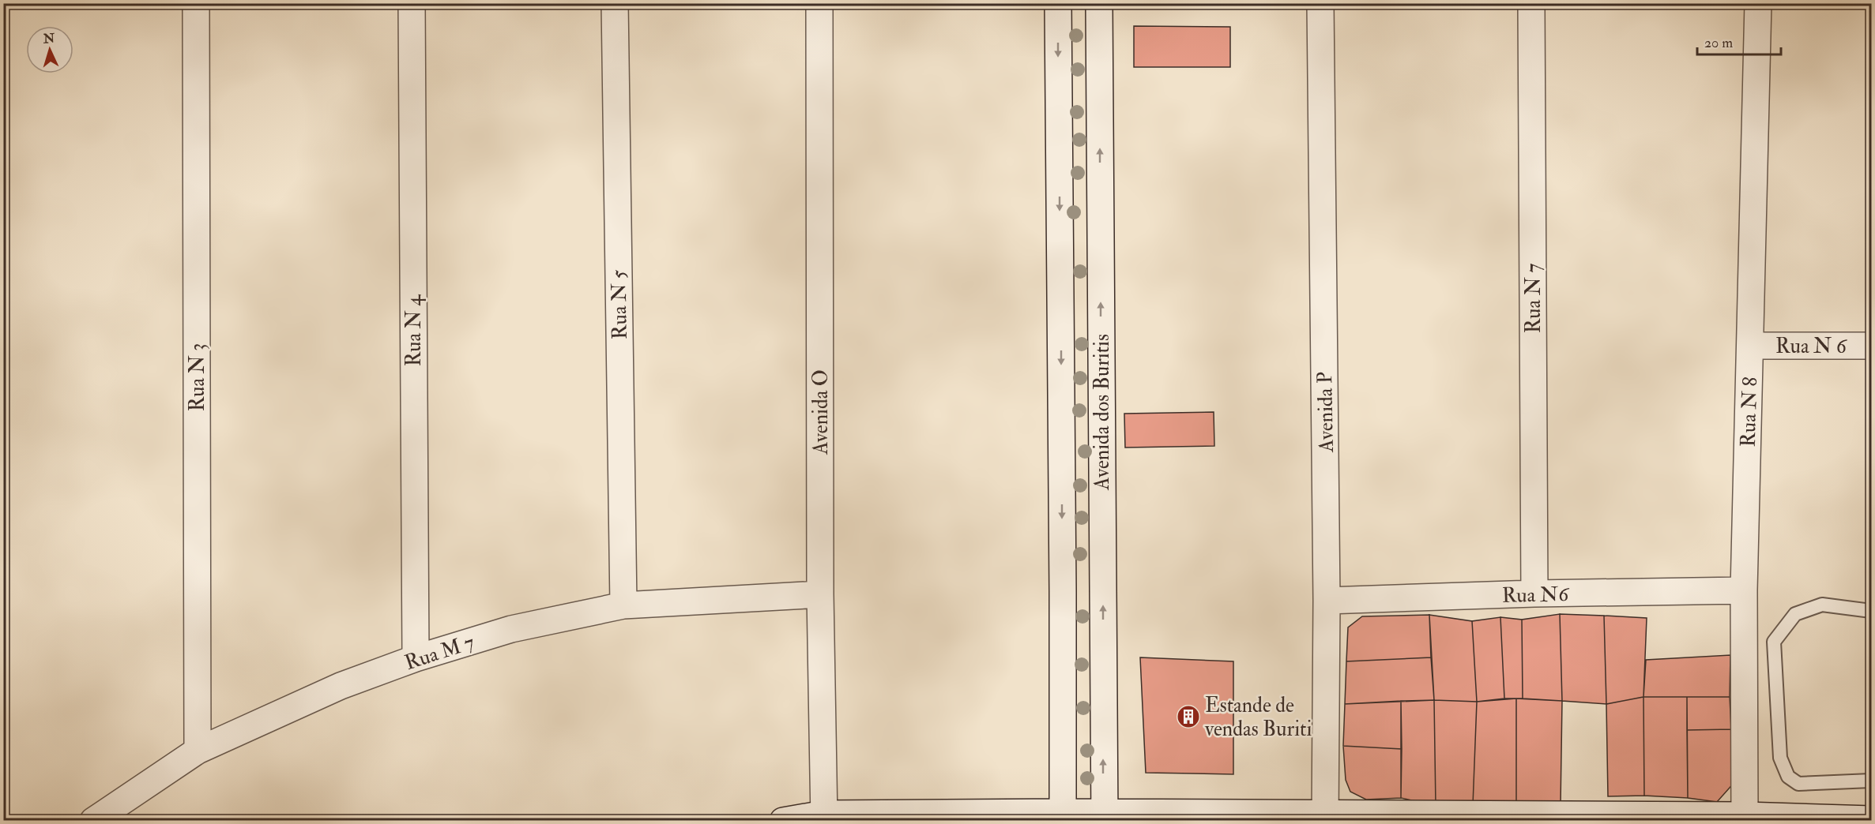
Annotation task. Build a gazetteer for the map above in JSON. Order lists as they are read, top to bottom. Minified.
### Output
{"streets":{"street":["Rua N 7","Rua N 5","Rua N 4","Rua N 6","Rua N 3","Avenida O","Avenida dos Buritis","Avenida P","Rua N 8","Rua N6","Rua M 7"]},"crossings":[["Rua N 7","Rua N6"],["Rua N 5","Rua M 7"],["Rua N 4","Rua M 7"],["Rua N 6","Rua N 8"],["Rua N 3","Rua M 7"],["Avenida O","Rua M 7"],["Avenida P","Rua N6"],["Rua N 8","Rua N6"]],"places":{"building":["Estande de vendas Buriti"]},"scale_bar":"20 m","north":"top"}
